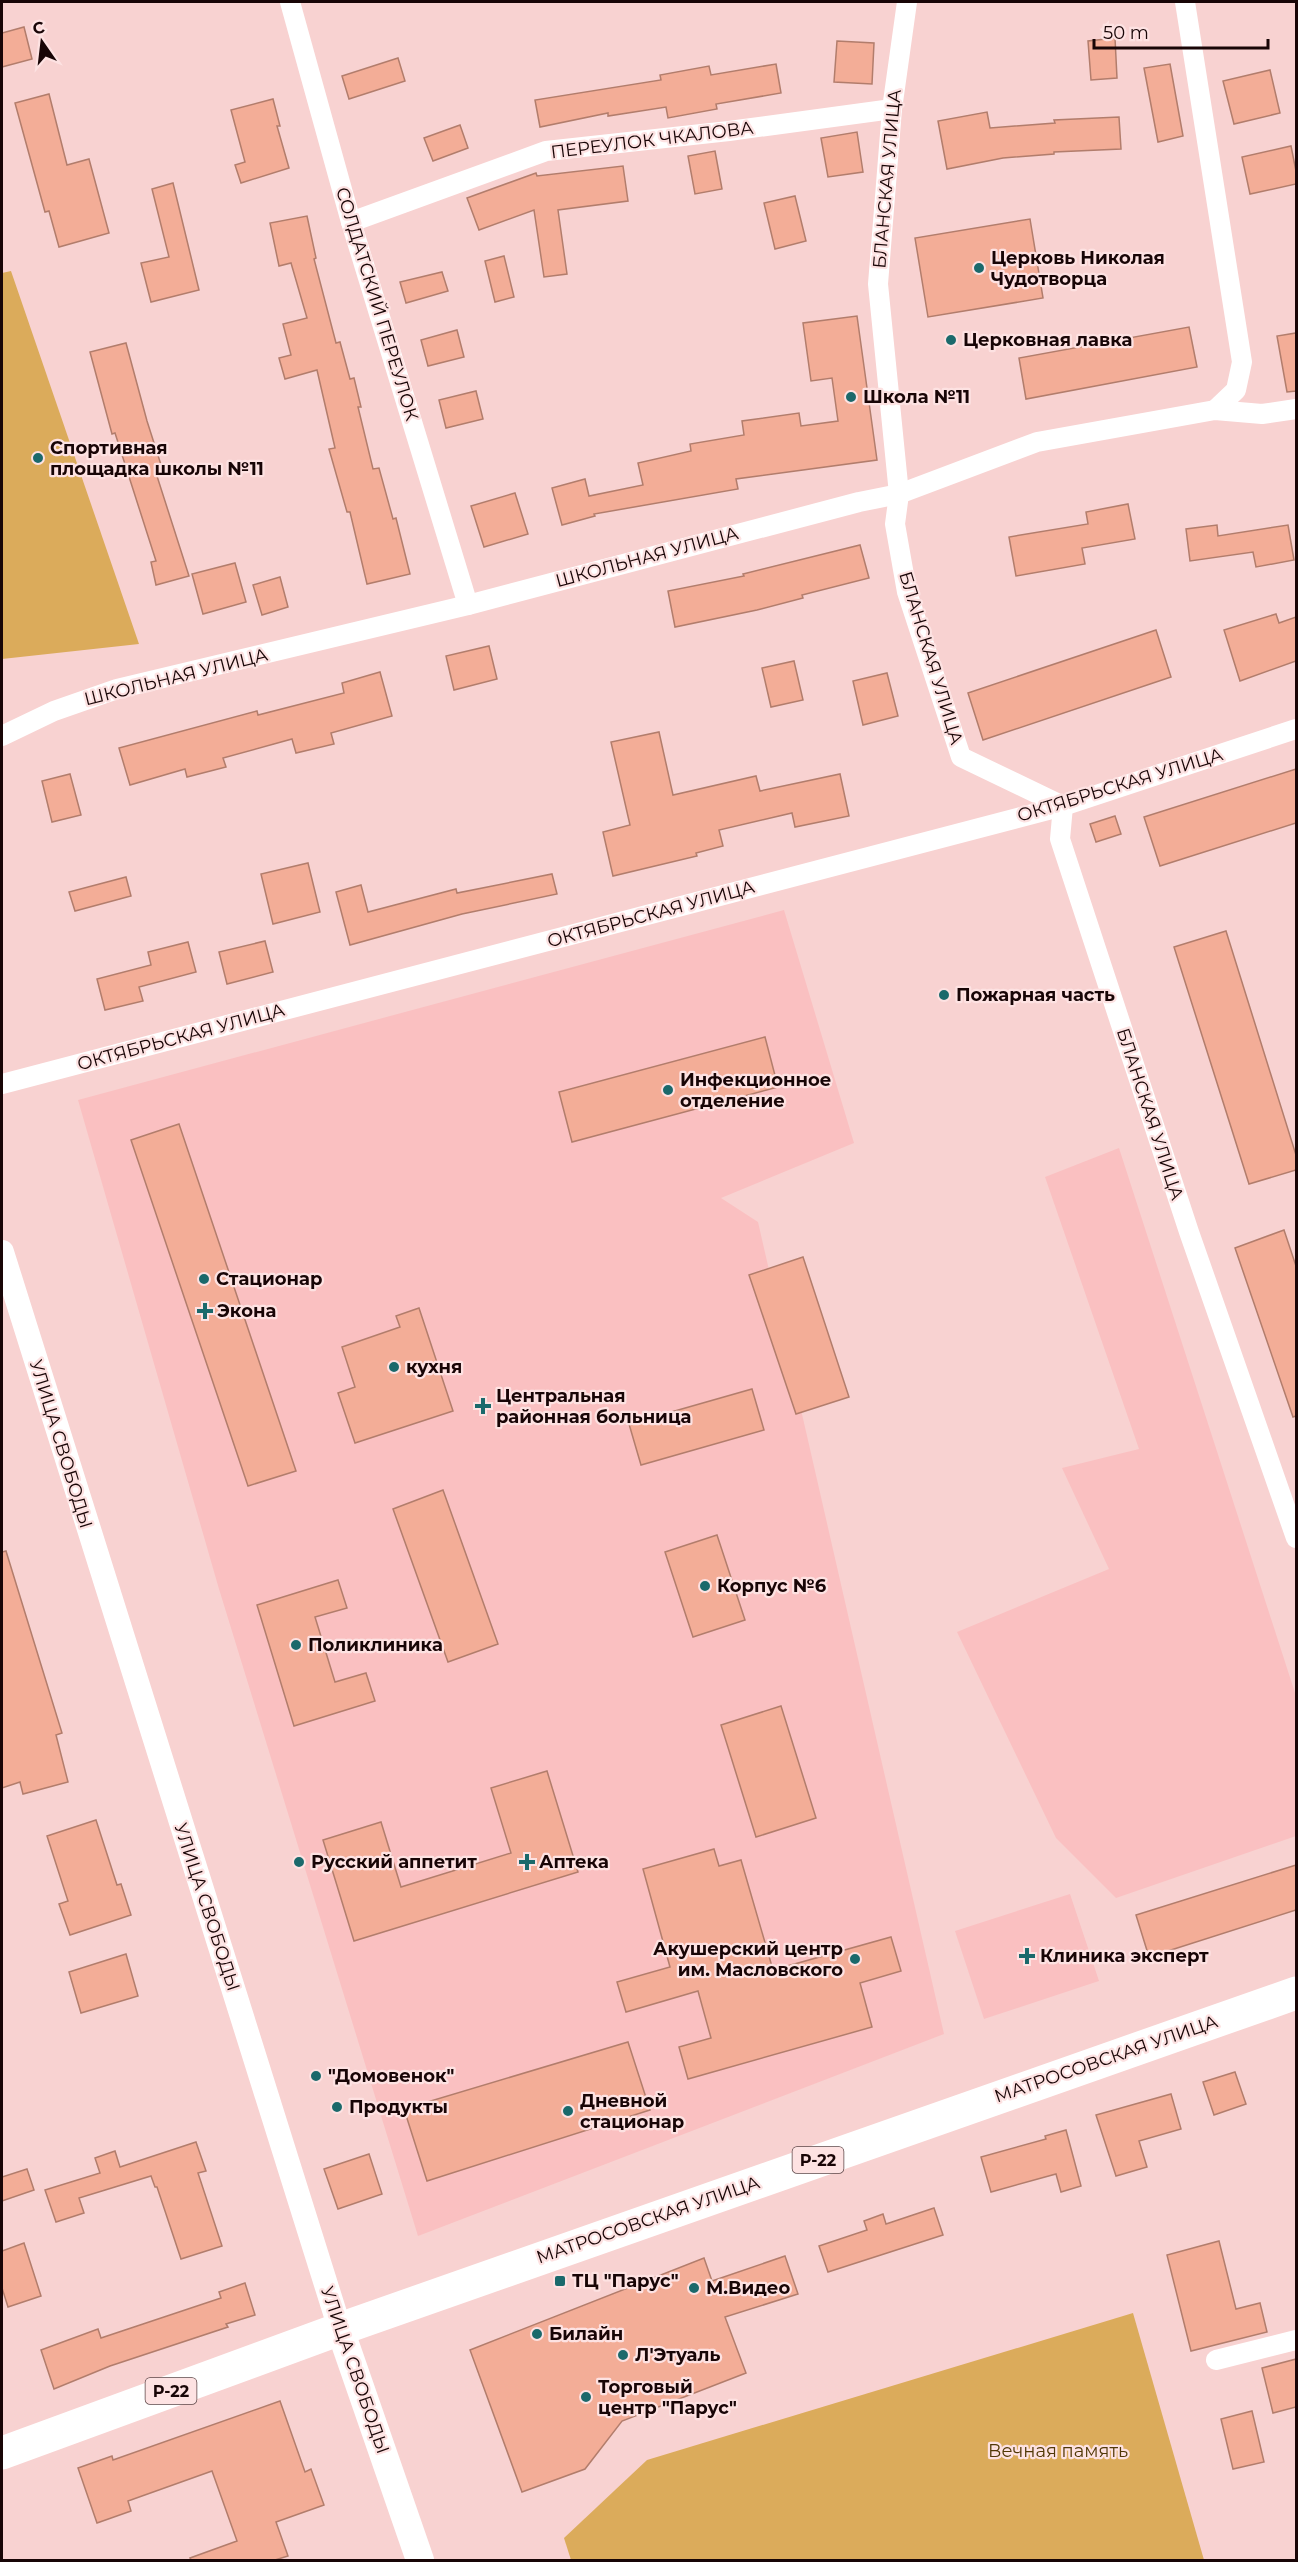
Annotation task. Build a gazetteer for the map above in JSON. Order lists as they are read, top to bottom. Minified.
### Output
{"streets":{"highway":["МАТРОСОВСКАЯ УЛИЦА","Р-22"],"main road":["УЛИЦА СВОБОДЫ"],"street":["ПЕРЕУЛОК ЧКАЛОВА","БЛАНСКАЯ УЛИЦА","СОЛДАТСКИЙ ПЕРЕУЛОК","ШКОЛЬНАЯ УЛИЦА","ОКТЯБРЬСКАЯ УЛИЦА"]},"crossings":[["ПЕРЕУЛОК ЧКАЛОВА","БЛАНСКАЯ УЛИЦА"],["ПЕРЕУЛОК ЧКАЛОВА","СОЛДАТСКИЙ ПЕРЕУЛОК"],["БЛАНСКАЯ УЛИЦА","ШКОЛЬНАЯ УЛИЦА"],["БЛАНСКАЯ УЛИЦА","ОКТЯБРЬСКАЯ УЛИЦА"],["СОЛДАТСКИЙ ПЕРЕУЛОК","ШКОЛЬНАЯ УЛИЦА"],["УЛИЦА СВОБОДЫ","МАТРОСОВСКАЯ УЛИЦА"]],"parks":["Вечная память"],"places":{"other":["Церковь Николая Чудотворца","Церковная лавка","Школа №11","Спортивная площадка школы №11","Пожарная часть","Инфекционное отделение","Стационар","кухня","Корпус №6","Поликлиника","Русский аппетит","Акушерский центр им. Масловского","\"Домовенок\"","Продукты","Дневной стационар","М.Видео","Билайн","Л'Этуаль","Торговый центр \"Парус\""],"health":["Экона","Центральная районная больница","Аптека","Клиника эксперт"],"transit":["ТЦ \"Парус\""]},"scale_bar":"50 m","north":"top"}
